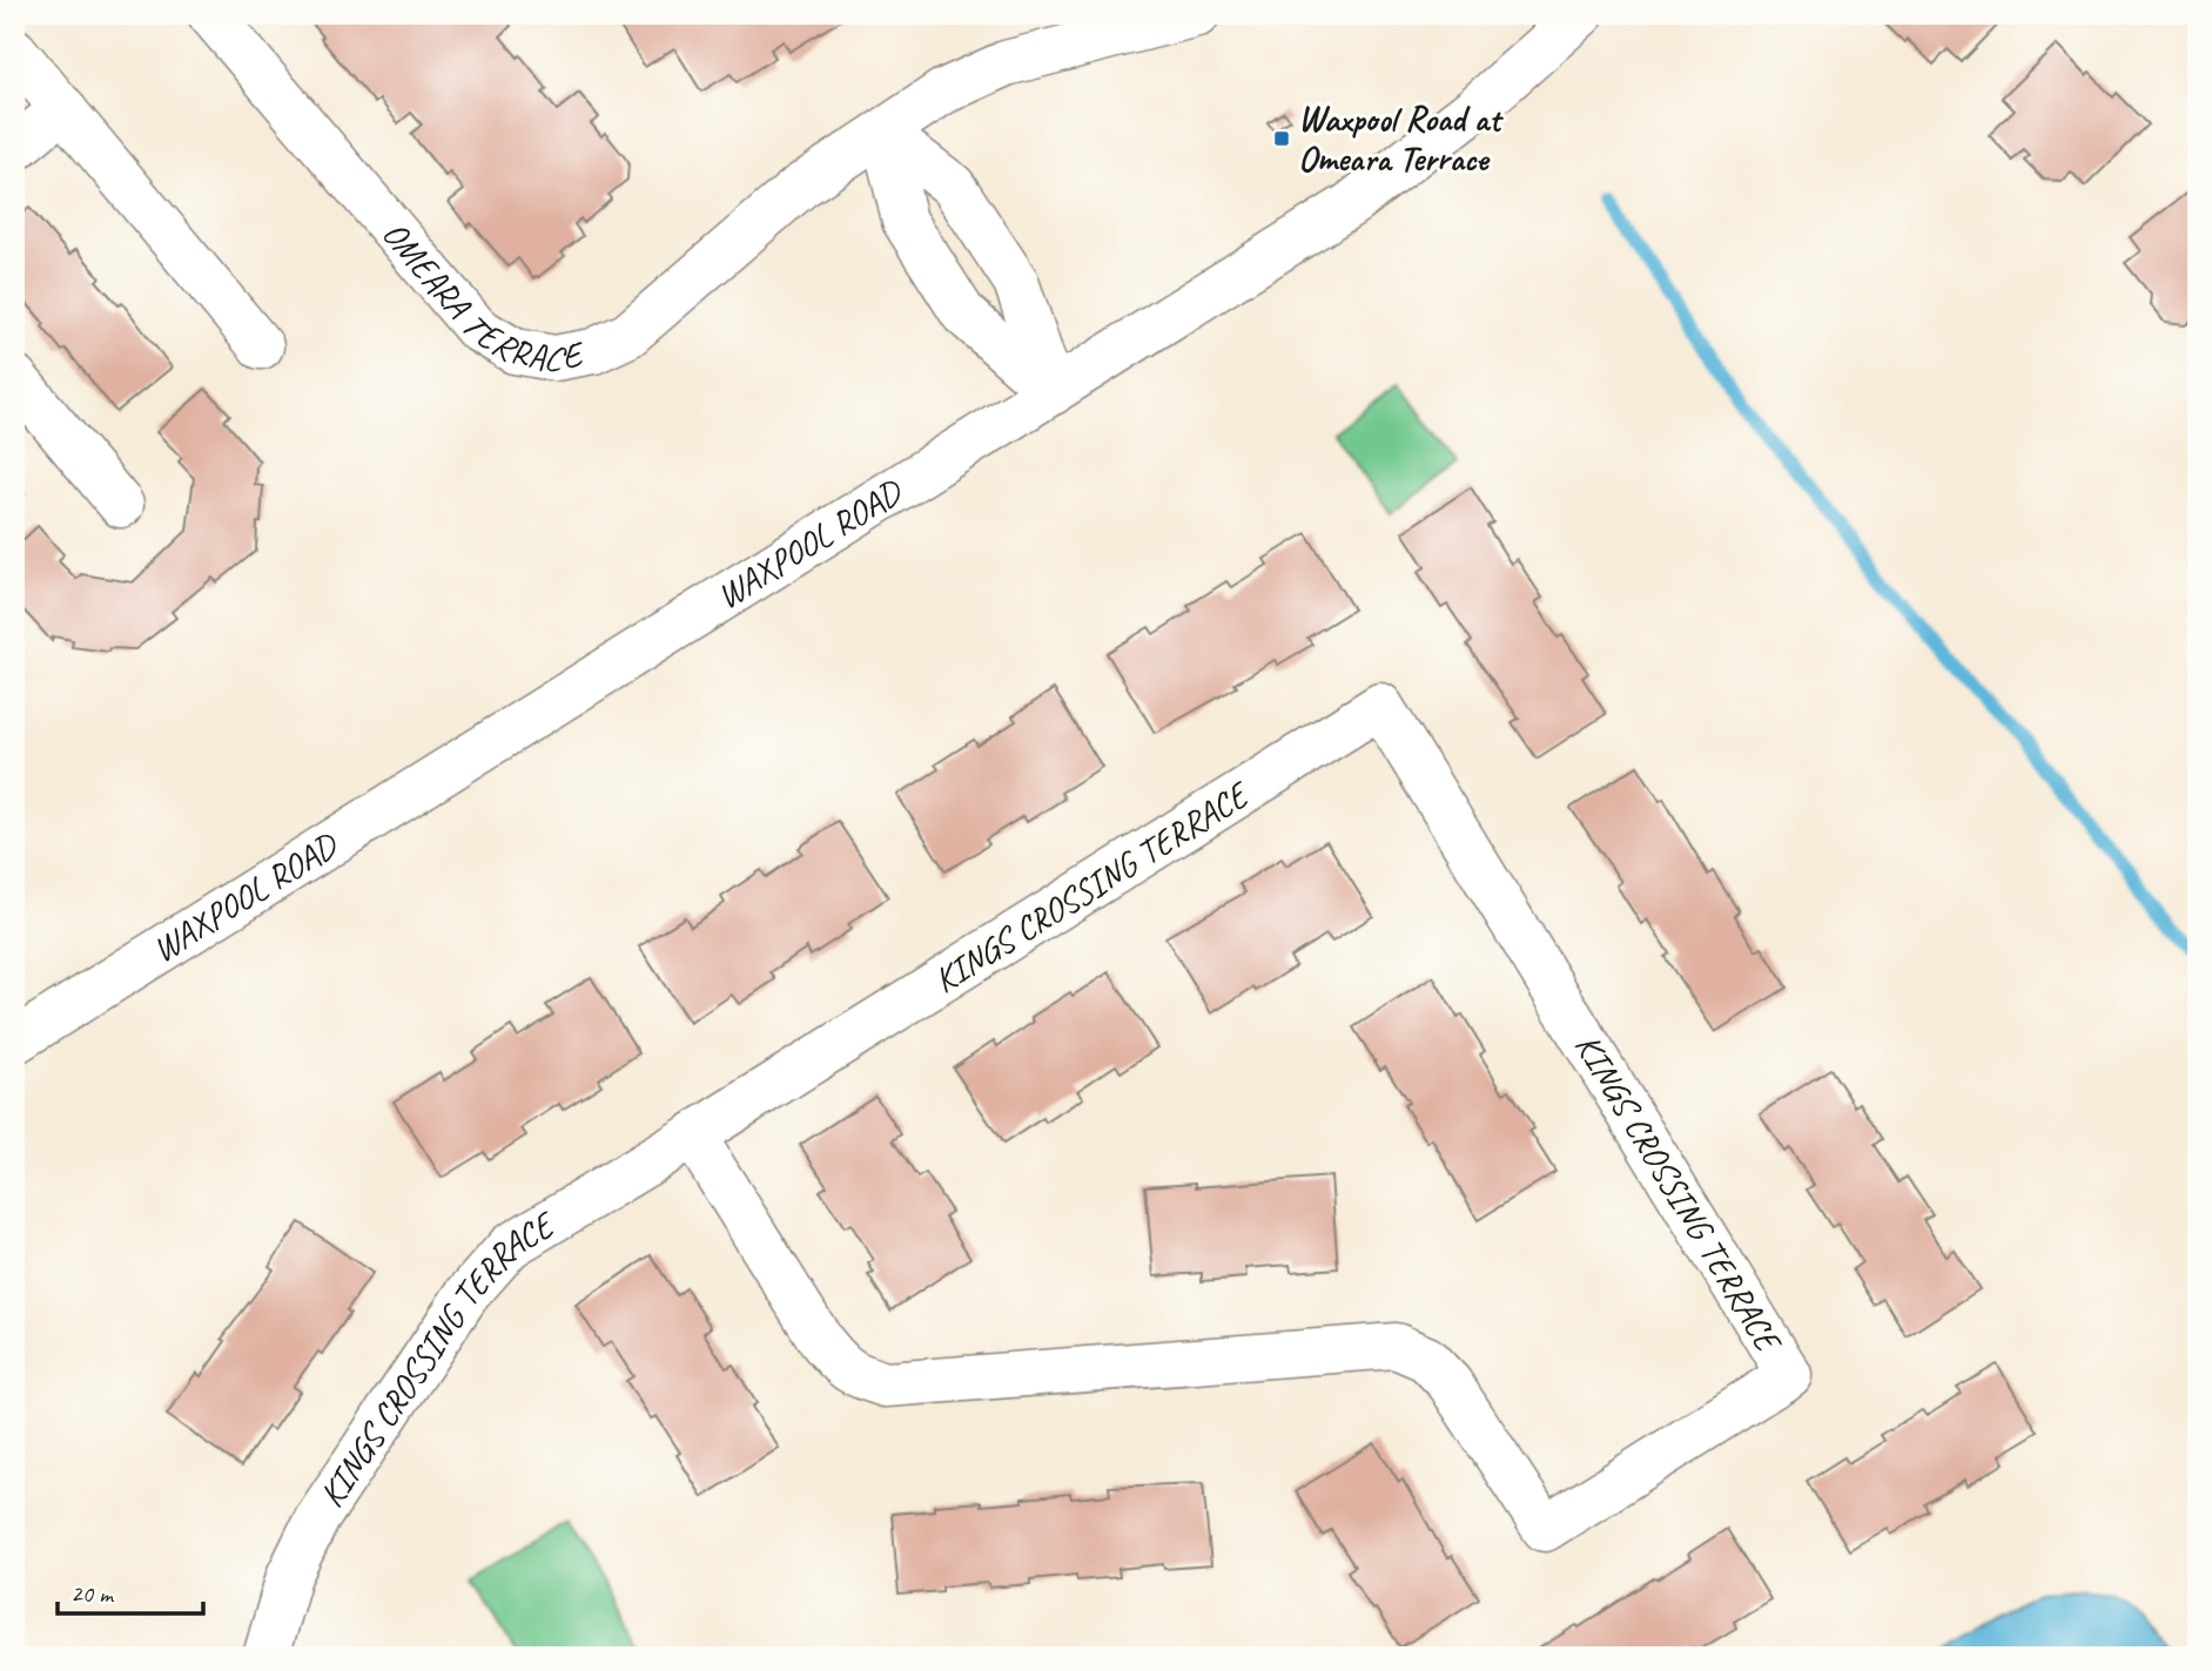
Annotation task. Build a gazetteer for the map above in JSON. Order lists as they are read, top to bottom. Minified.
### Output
{"streets":{"street":["OMEARA TERRACE","WAXPOOL ROAD","KINGS CROSSING TERRACE"]},"places":{"transit":["Waxpool Road at Omeara Terrace"]},"scale_bar":"20 m"}
